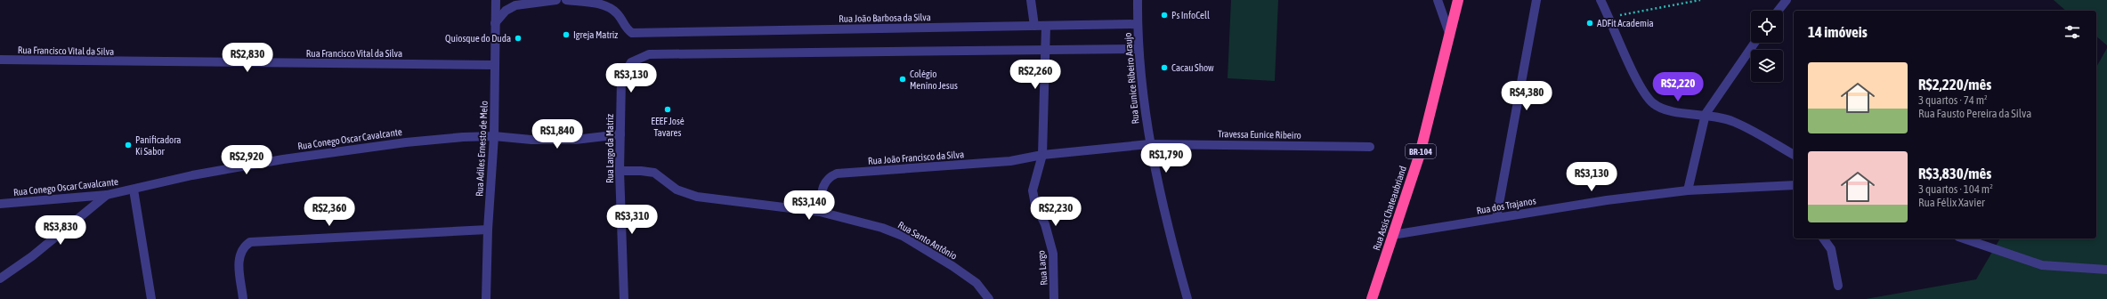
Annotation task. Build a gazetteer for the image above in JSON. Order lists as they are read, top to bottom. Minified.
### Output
{"streets":{"highway":["BR-104","Rua Assis Chateaubriand"],"street":["Rua João Barbosa da Silva","Rua Francisco Vital da Silva","Rua Eunice Ribeiro Araujo","Travessa Eunice Ribeiro","Rua Conego Oscar Cavalcante","Rua Adiles Ernesto de Melo","Rua Largo da Matriz","Rua João Francisco da Silva","Rua dos Trajanos","Rua Santo Antônio","Rua Largo"]},"crossings":[["Rua João Barbosa da Silva","Rua Eunice Ribeiro Araujo"],["Rua João Barbosa da Silva","Rua Largo"],["Rua Francisco Vital da Silva","Rua Adiles Ernesto de Melo"],["Rua Eunice Ribeiro Araujo","Travessa Eunice Ribeiro"],["Travessa Eunice Ribeiro","Rua João Francisco da Silva"],["Travessa Eunice Ribeiro","Rua Largo"],["Rua Conego Oscar Cavalcante","Rua Adiles Ernesto de Melo"],["Rua Conego Oscar Cavalcante","Rua Largo da Matriz"],["Rua Largo da Matriz","Rua Santo Antônio"],["Rua Largo da Matriz","Rua Largo"],["Rua João Francisco da Silva","Rua Santo Antônio"],["Rua João Francisco da Silva","Rua Largo"],["Rua dos Trajanos","Rua Assis Chateaubriand"]],"places":["Ps InfoCell","ADFit Academia","Igreja Matriz","Quiosque do Duda","Cacau Show","Colégio Menino Jesus","EEEF José Tavares","Panificadora Ki Sabor"],"page":{"heading":"14 imóveis","price":["R$2,830","R$2,260","R$3,130","R$2,220","R$4,380","R$1,840","R$1,790","R$2,920","R$3,130","R$3,140","R$2,360","R$2,230","R$3,310","R$3,830"],"list":[{"name":"R$2,220/mês","note":"3 quartos · 74 m² · Rua Fausto Pereira da Silva"},{"name":"R$3,830/mês","note":"3 quartos · 104 m² · Rua Félix Xavier"}]}}
